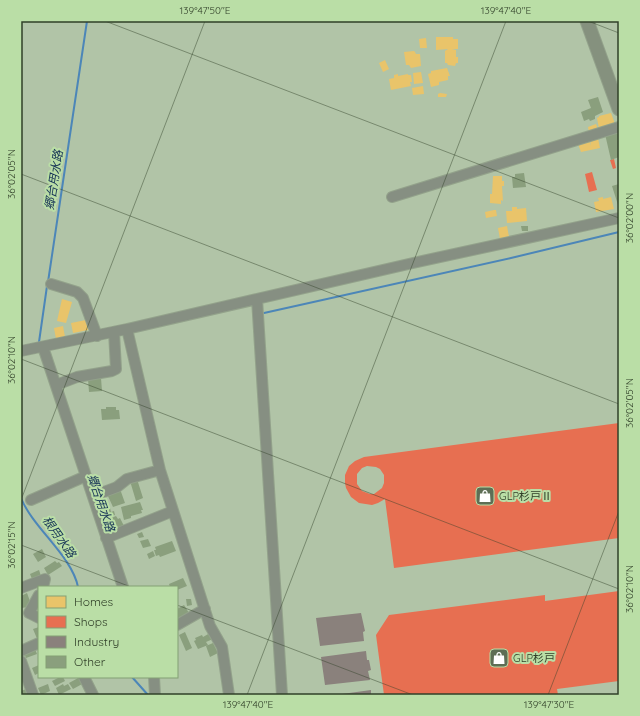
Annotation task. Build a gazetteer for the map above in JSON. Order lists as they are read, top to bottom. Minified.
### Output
{"water":["郷台用水路","根用水路"],"places":{"shop":["GLP杉戸Ⅱ","GLP杉戸"]},"legend":["Homes","Shops","Industry","Other"],"coordinates":["139°47'50\"E","139°47'40\"E","36°02'05\"N","36°02'00\"N","36°02'10\"N","36°02'15\"N","139°47'30\"E"]}
